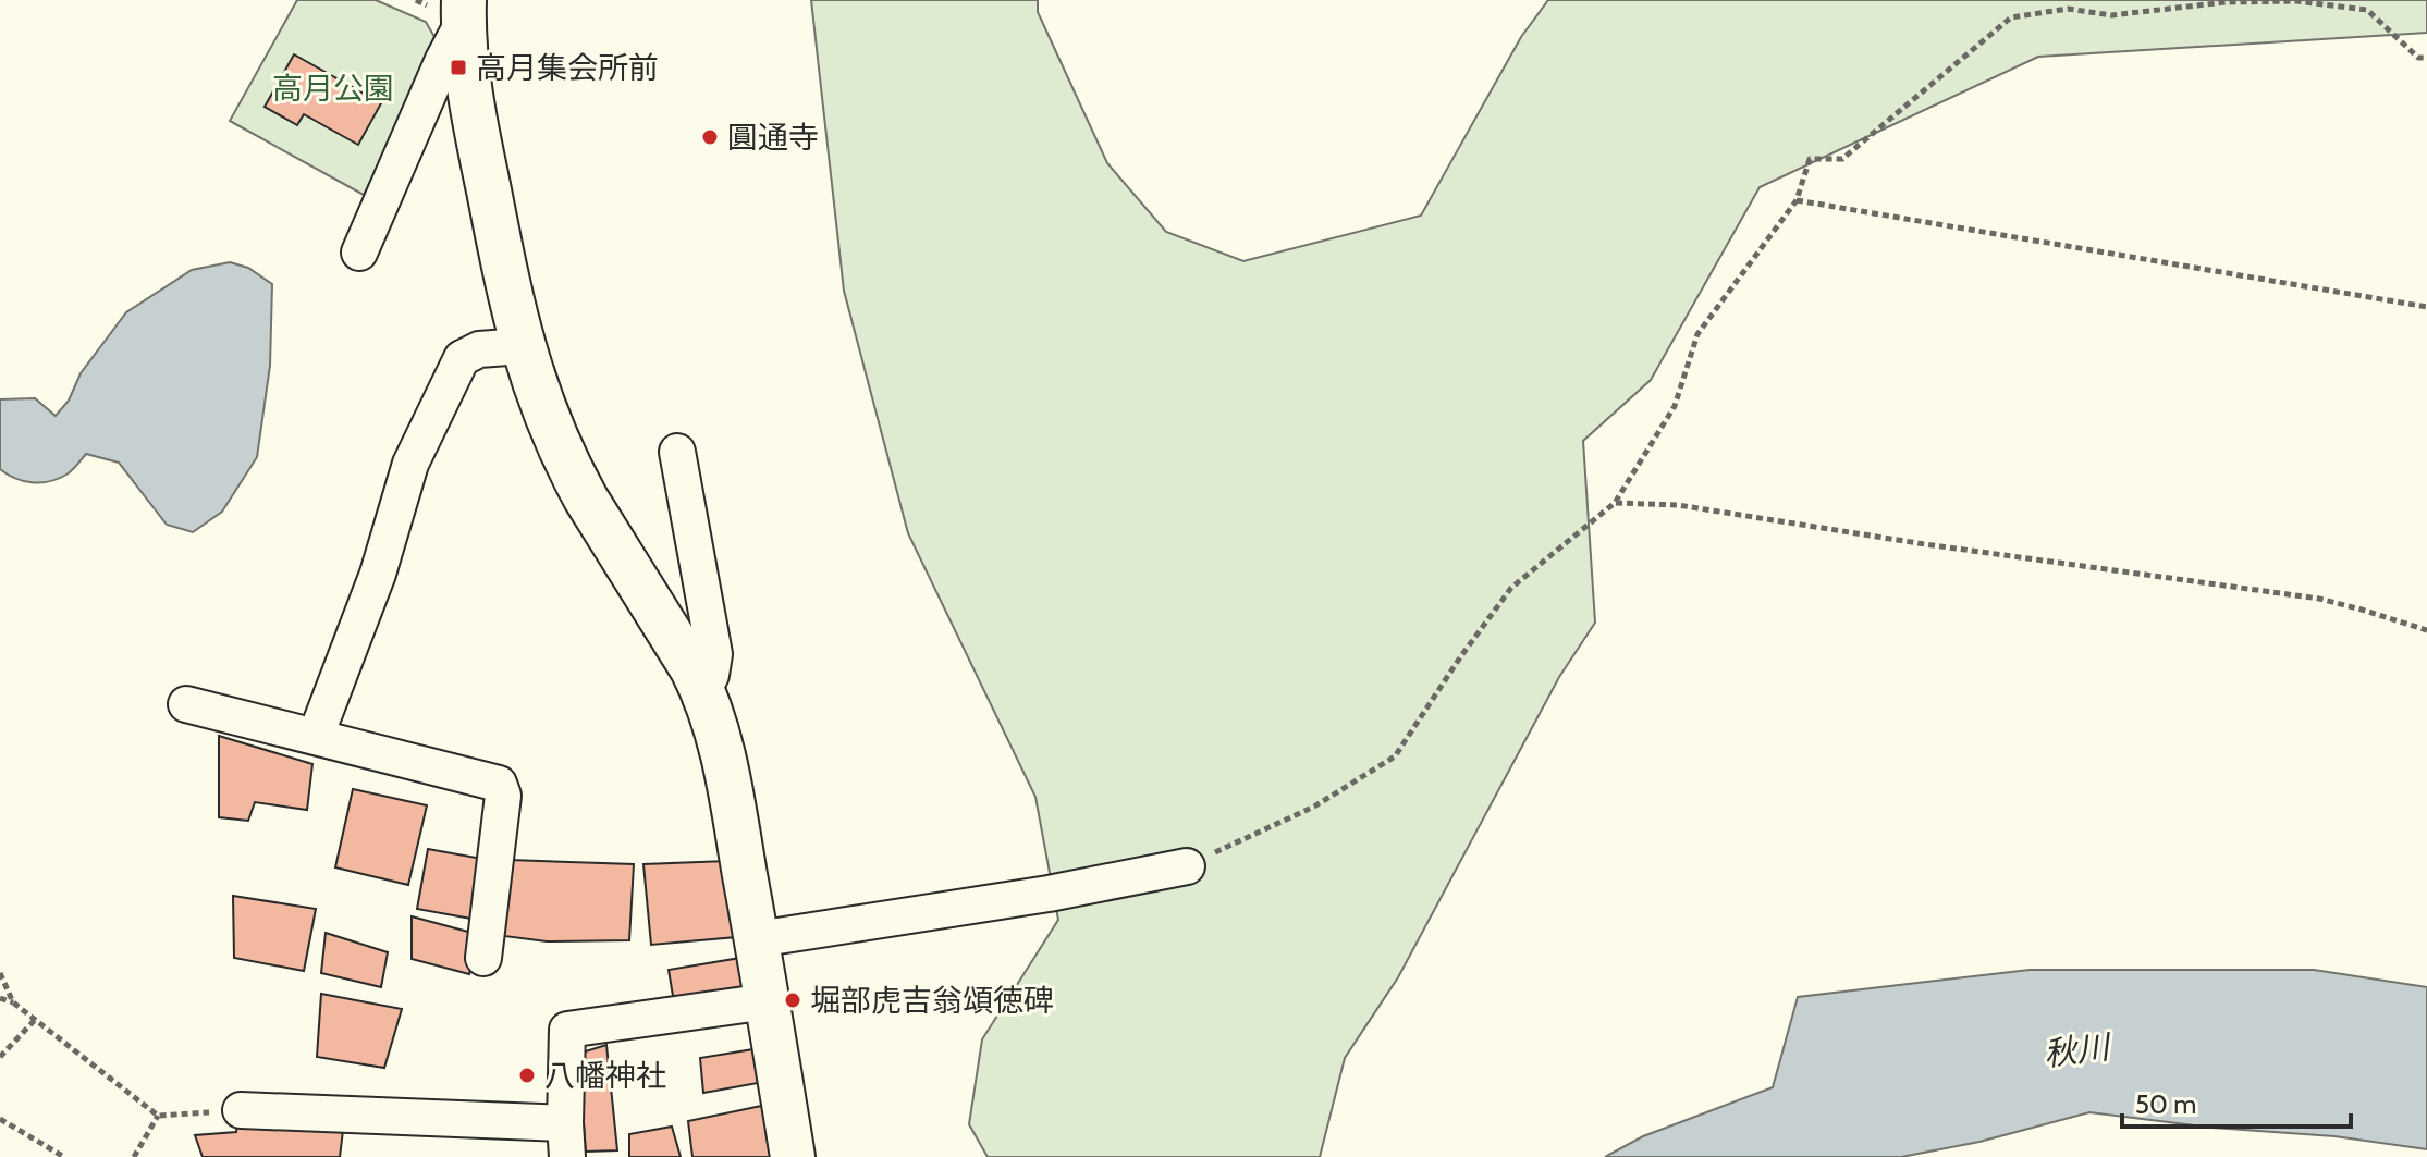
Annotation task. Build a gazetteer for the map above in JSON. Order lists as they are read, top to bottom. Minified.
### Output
{"water":["秋川"],"parks":["高月公園"],"places":{"transit":["高月集会所前"],"other":["圓通寺","堀部虎吉翁頌徳碑","八幡神社"]},"scale_bar":"50 m"}
